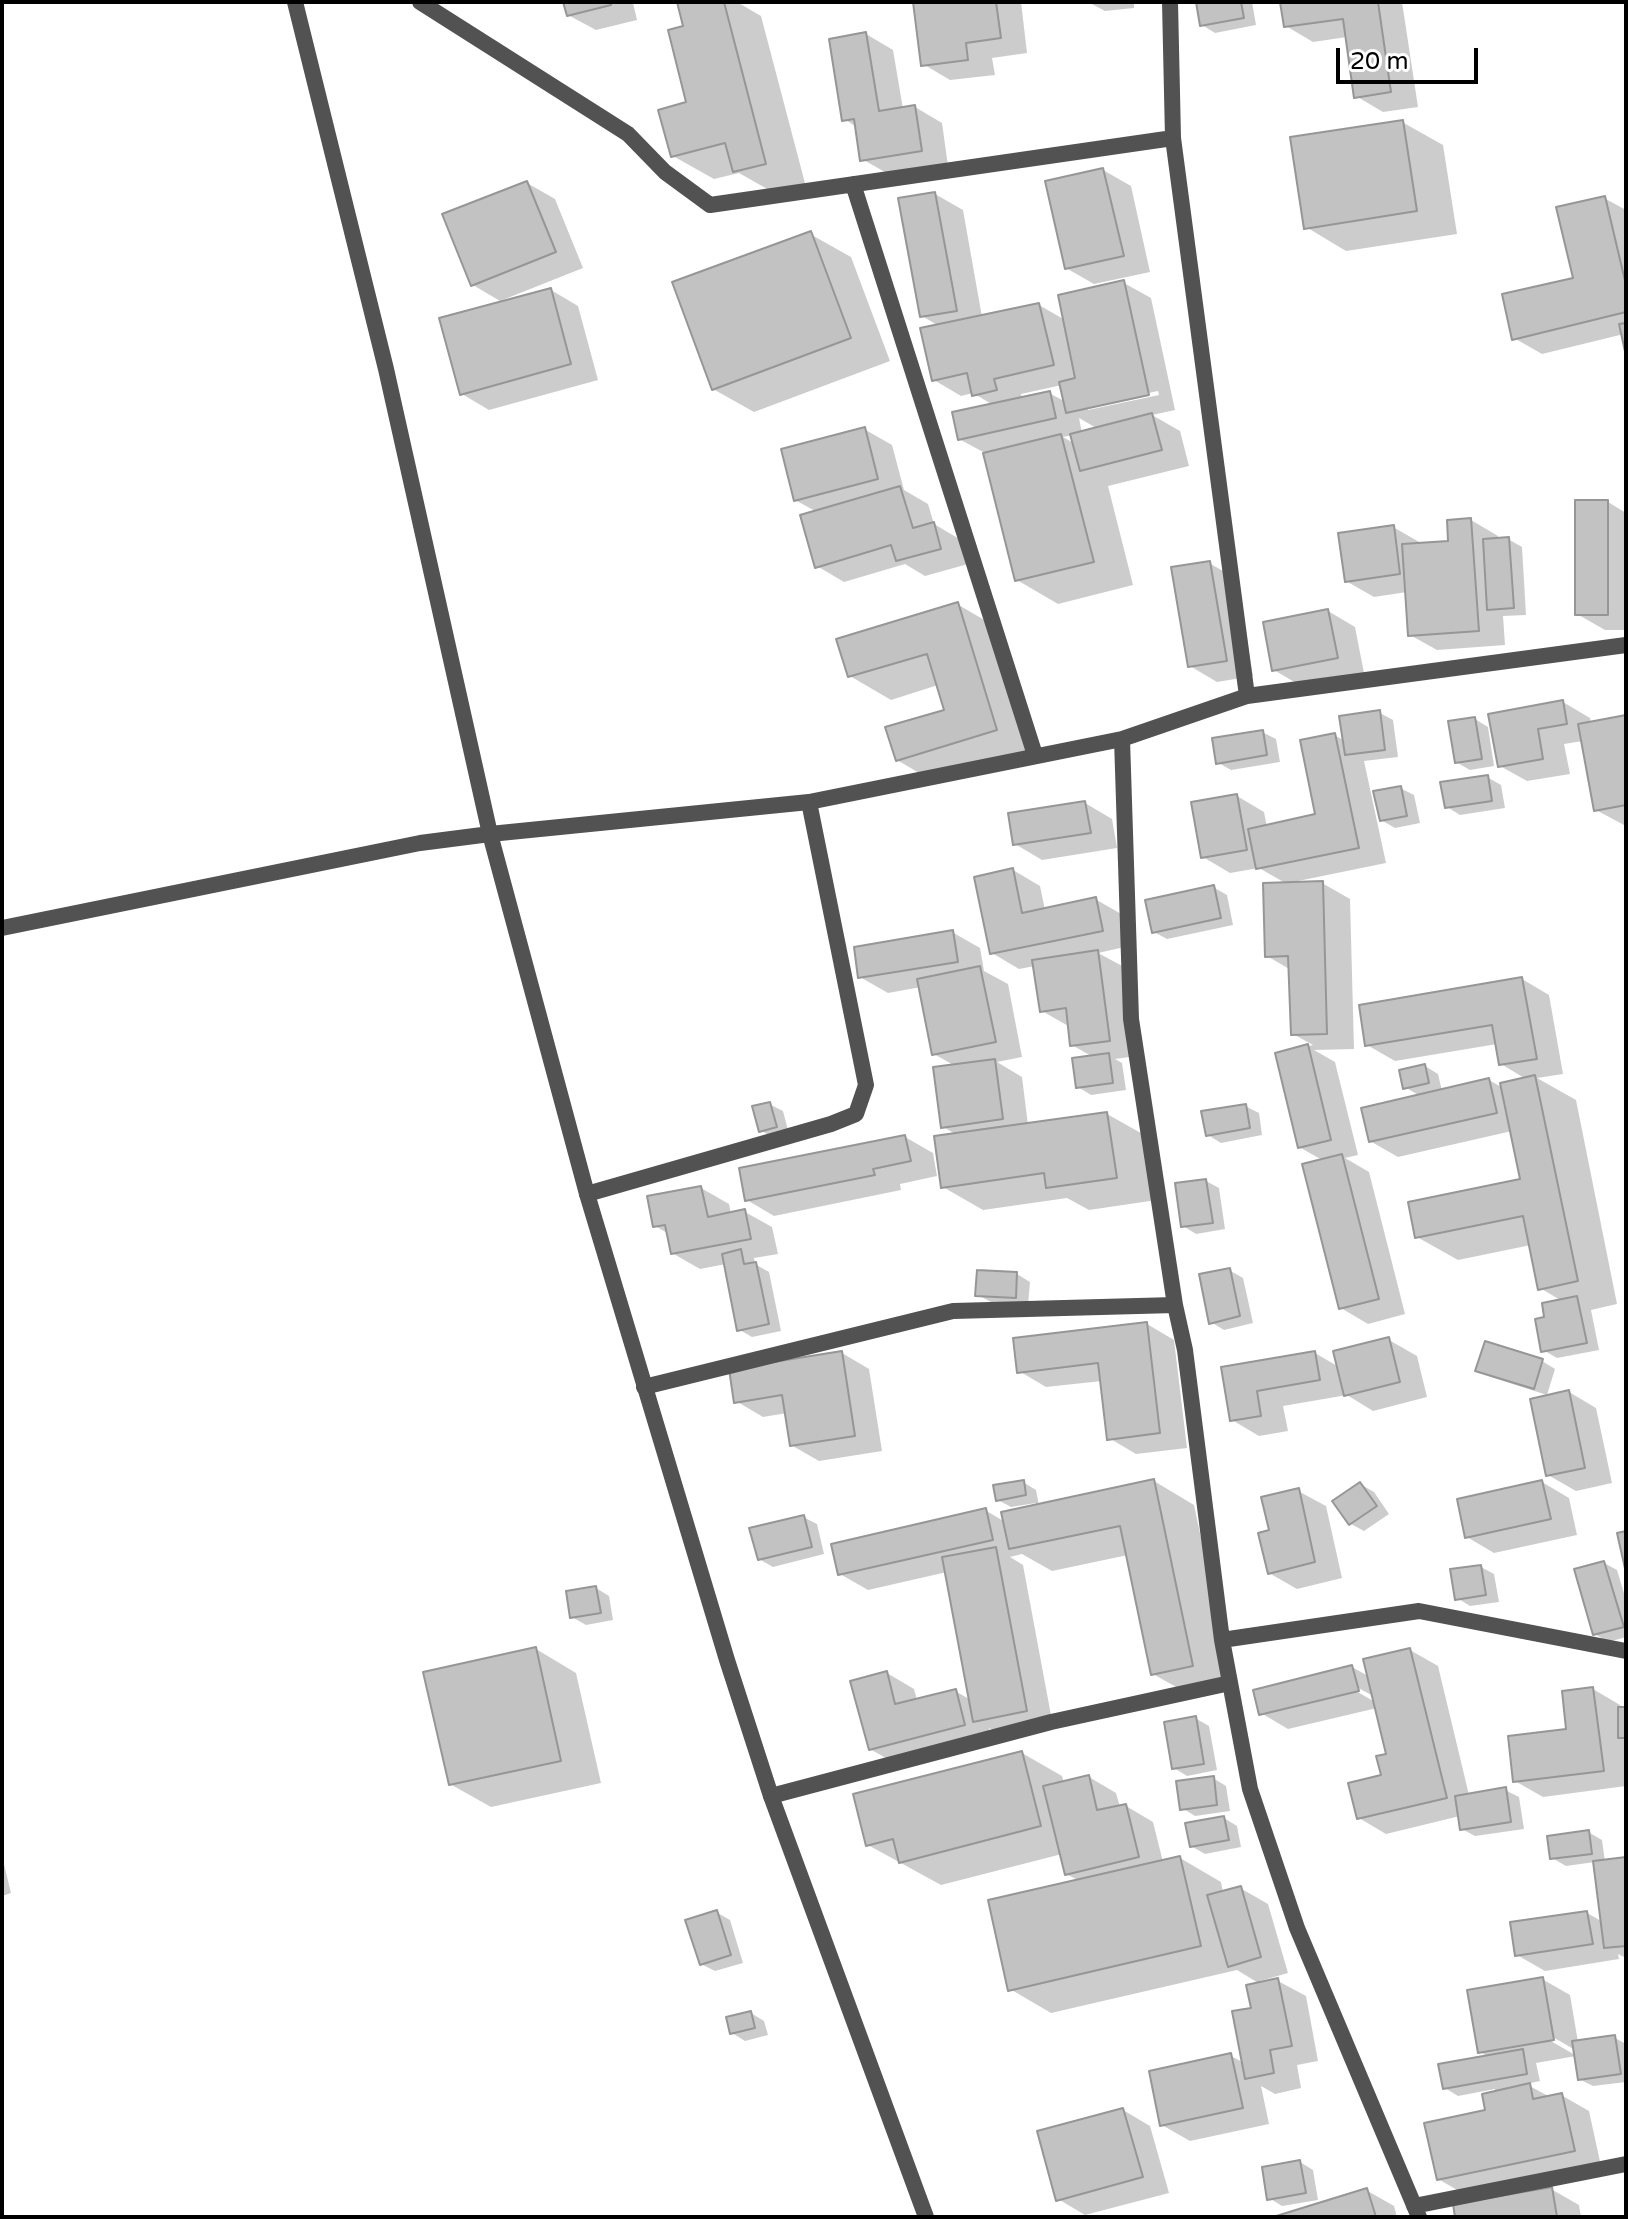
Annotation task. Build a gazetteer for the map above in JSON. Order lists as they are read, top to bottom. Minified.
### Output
{"scale_bar":"20 m"}
